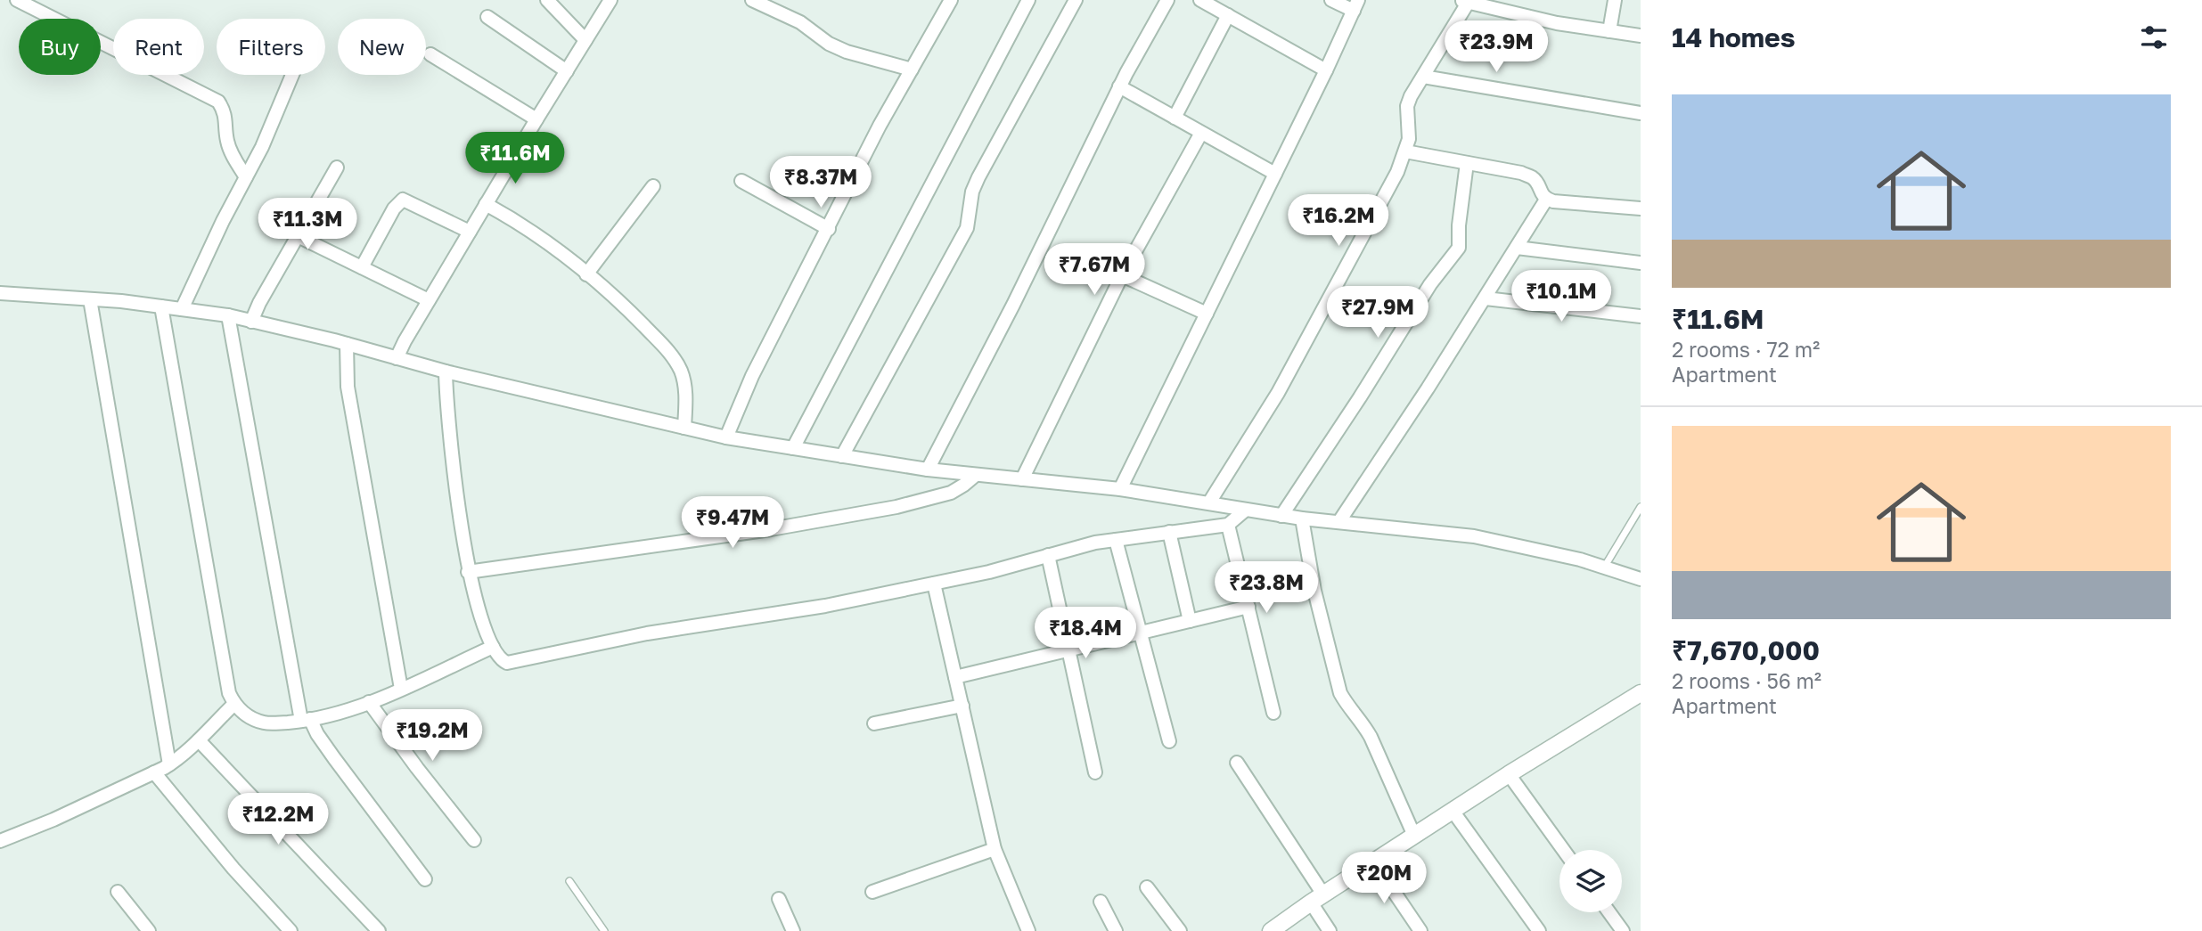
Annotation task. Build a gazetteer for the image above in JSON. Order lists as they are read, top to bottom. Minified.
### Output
{"page":{"heading":"14 homes","chip":["Buy","Rent","Filters","New"],"price":["₹23.9M","₹11.6M","₹8.37M","₹16.2M","₹11.3M","₹7.67M","₹10.1M","₹27.9M","₹9.47M","₹23.8M","₹18.4M","₹19.2M","₹12.2M","₹20M"],"list":[{"name":"₹11.6M","note":"2 rooms · 72 m² · Apartment"},{"name":"₹7,670,000","note":"2 rooms · 56 m² · Apartment"}]}}
